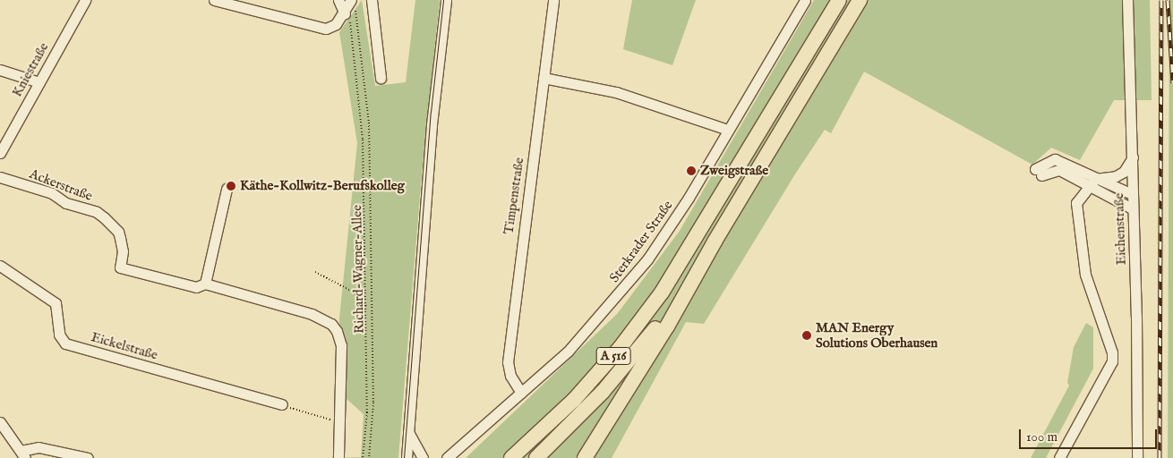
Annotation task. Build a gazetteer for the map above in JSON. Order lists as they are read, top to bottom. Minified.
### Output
{"streets":{"highway":["A 516"],"street":["Kniestraße","Ackerstraße","Timpenstraße","Eichenstraße","Sterkrader Straße","Richard-Wagner-Allee","Eickelstraße"]},"crossings":[["Ackerstraße","Richard-Wagner-Allee"],["Timpenstraße","Sterkrader Straße"]],"places":["Zweigstraße","Käthe-Kollwitz-Berufskolleg","MAN Energy Solutions Oberhausen"],"scale_bar":"100 m"}
